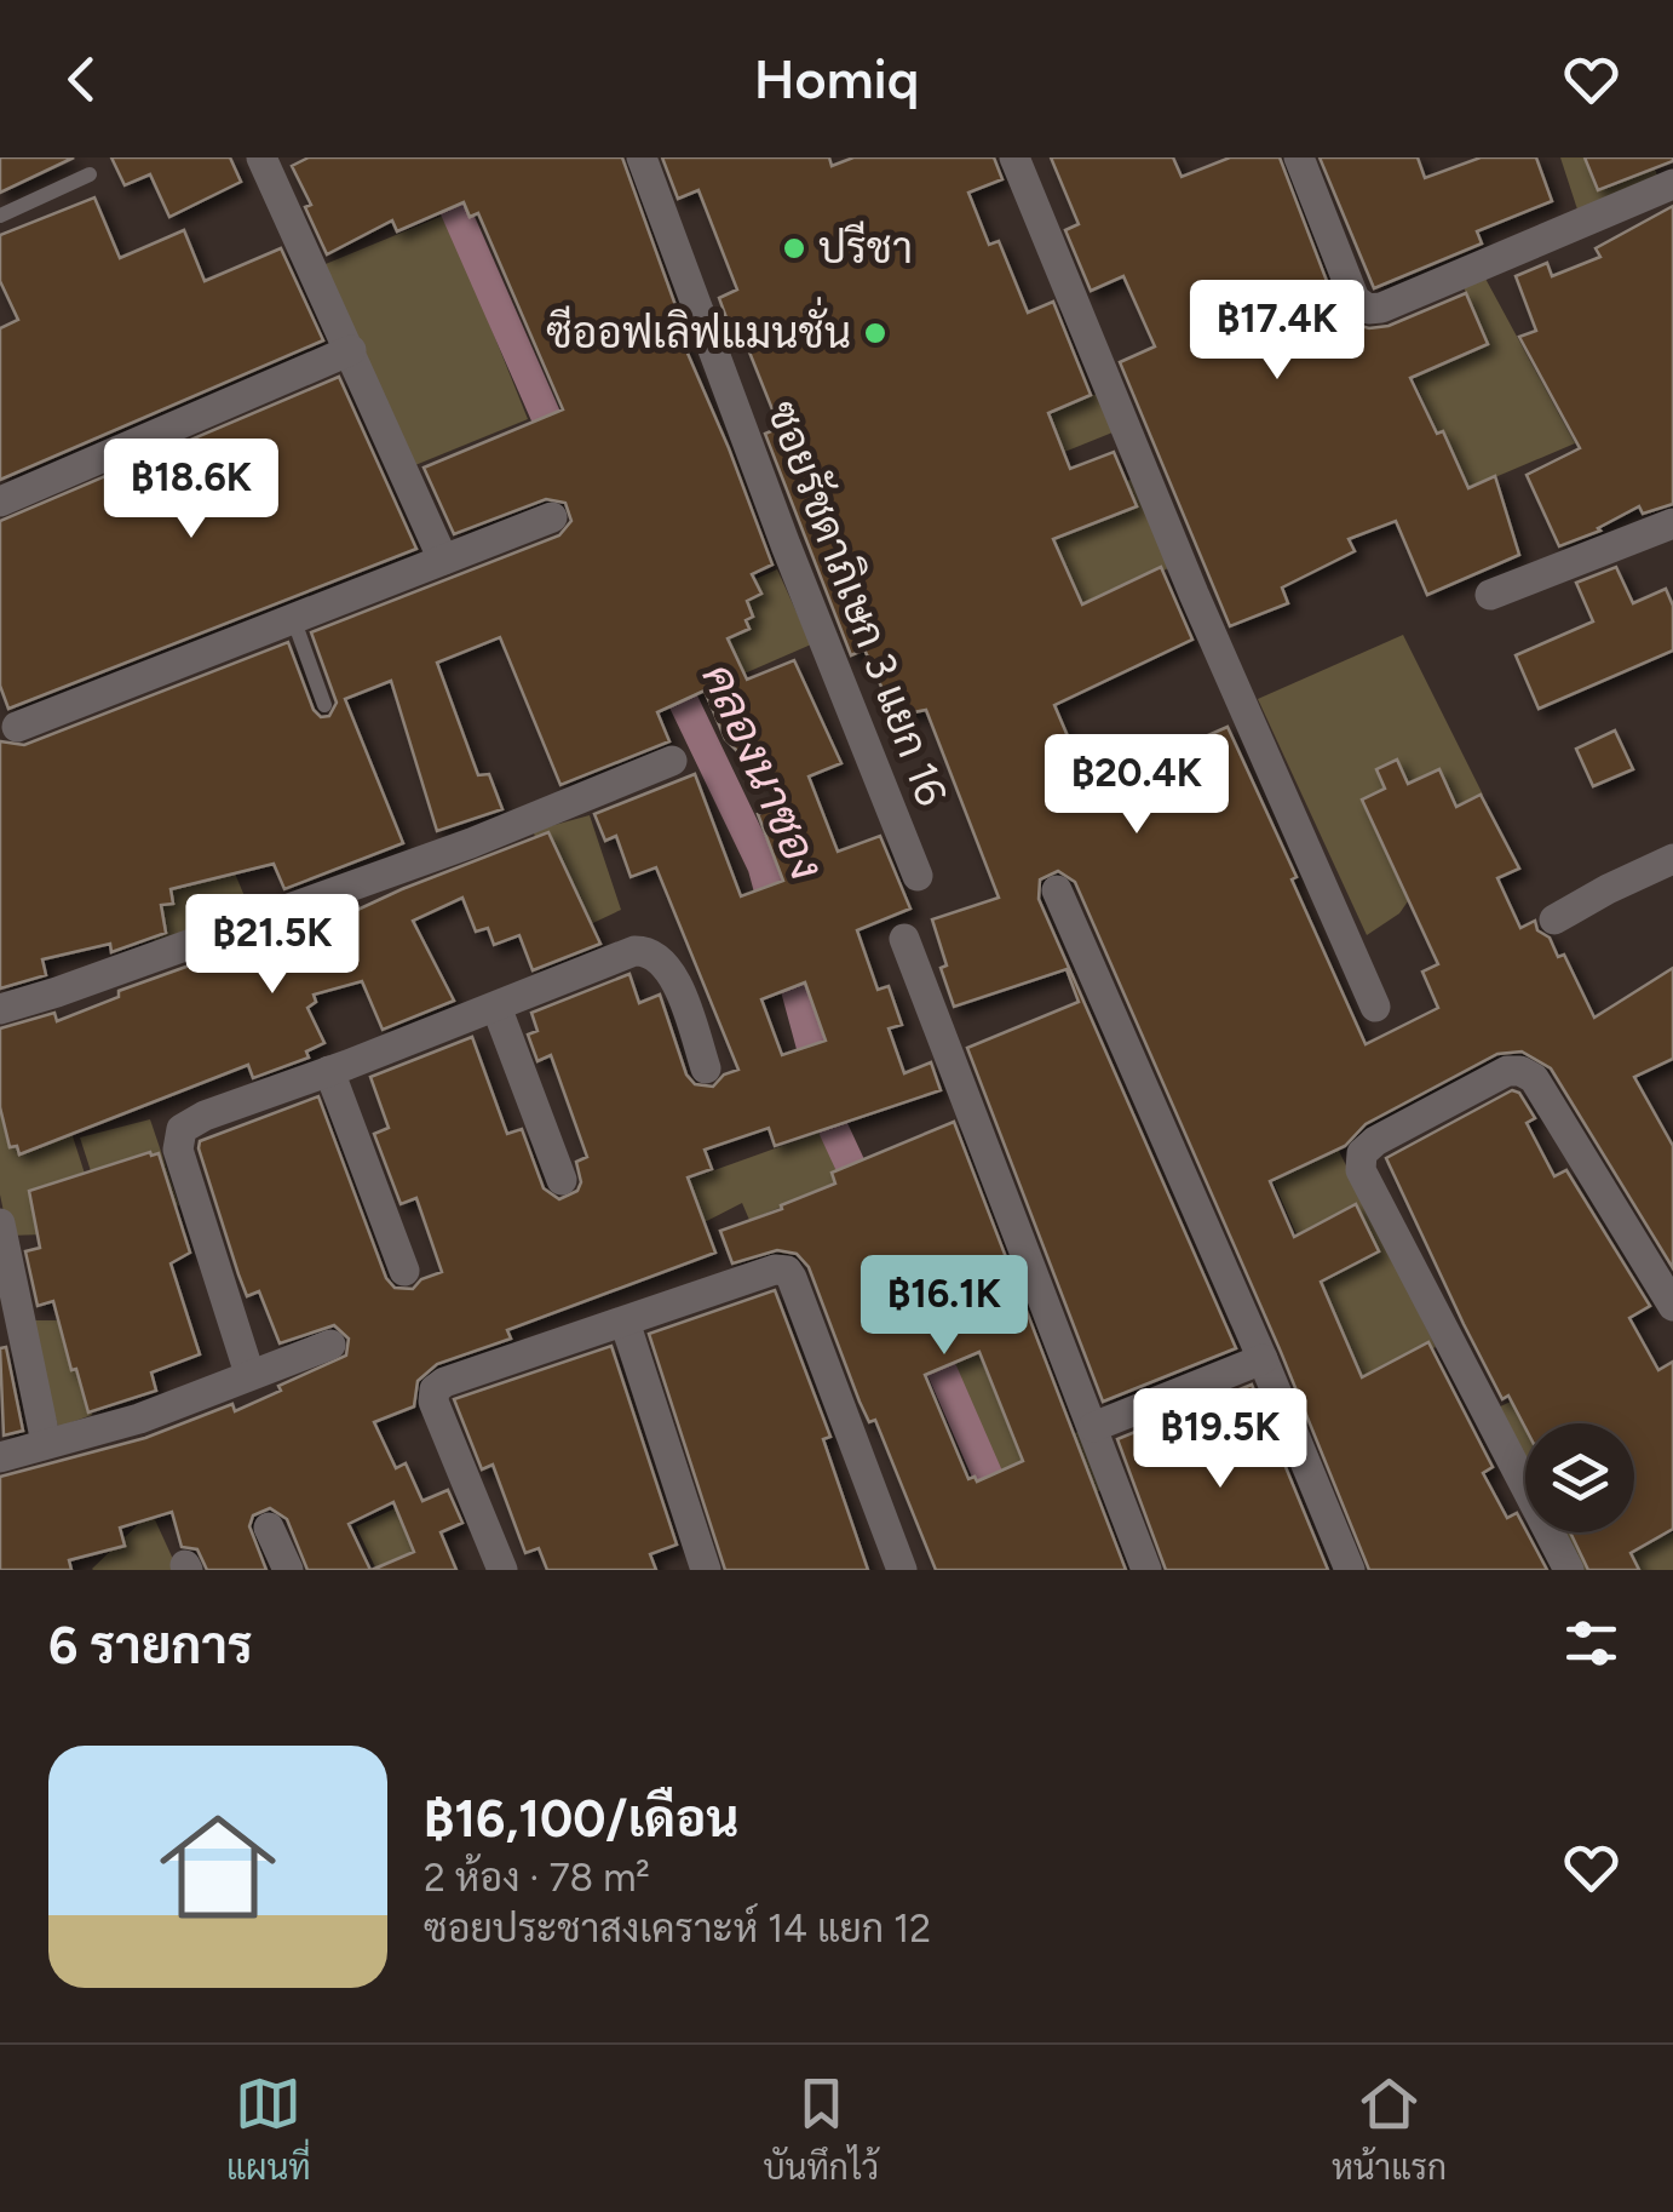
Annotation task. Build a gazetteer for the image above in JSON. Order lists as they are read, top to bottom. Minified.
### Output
{"streets":{"street":["ซอยรัชดาภิเษก 3 แยก 16"]},"water":["คลองนาซอง"],"places":["ปรีชา","ซีออฟเลิฟแมนชั่น"],"page":{"header":"Homiq","price":["฿17.4K","฿18.6K","฿20.4K","฿21.5K","฿16.1K","฿19.5K"],"heading":"6 รายการ","list":[{"name":"฿16,100/เดือน","note":"2 ห้อง · 78 m² · ซอยประชาสงเคราะห์ 14 แยก 12"}],"tabs":["แผนที่","บันทึกไว้","หน้าแรก"]}}
